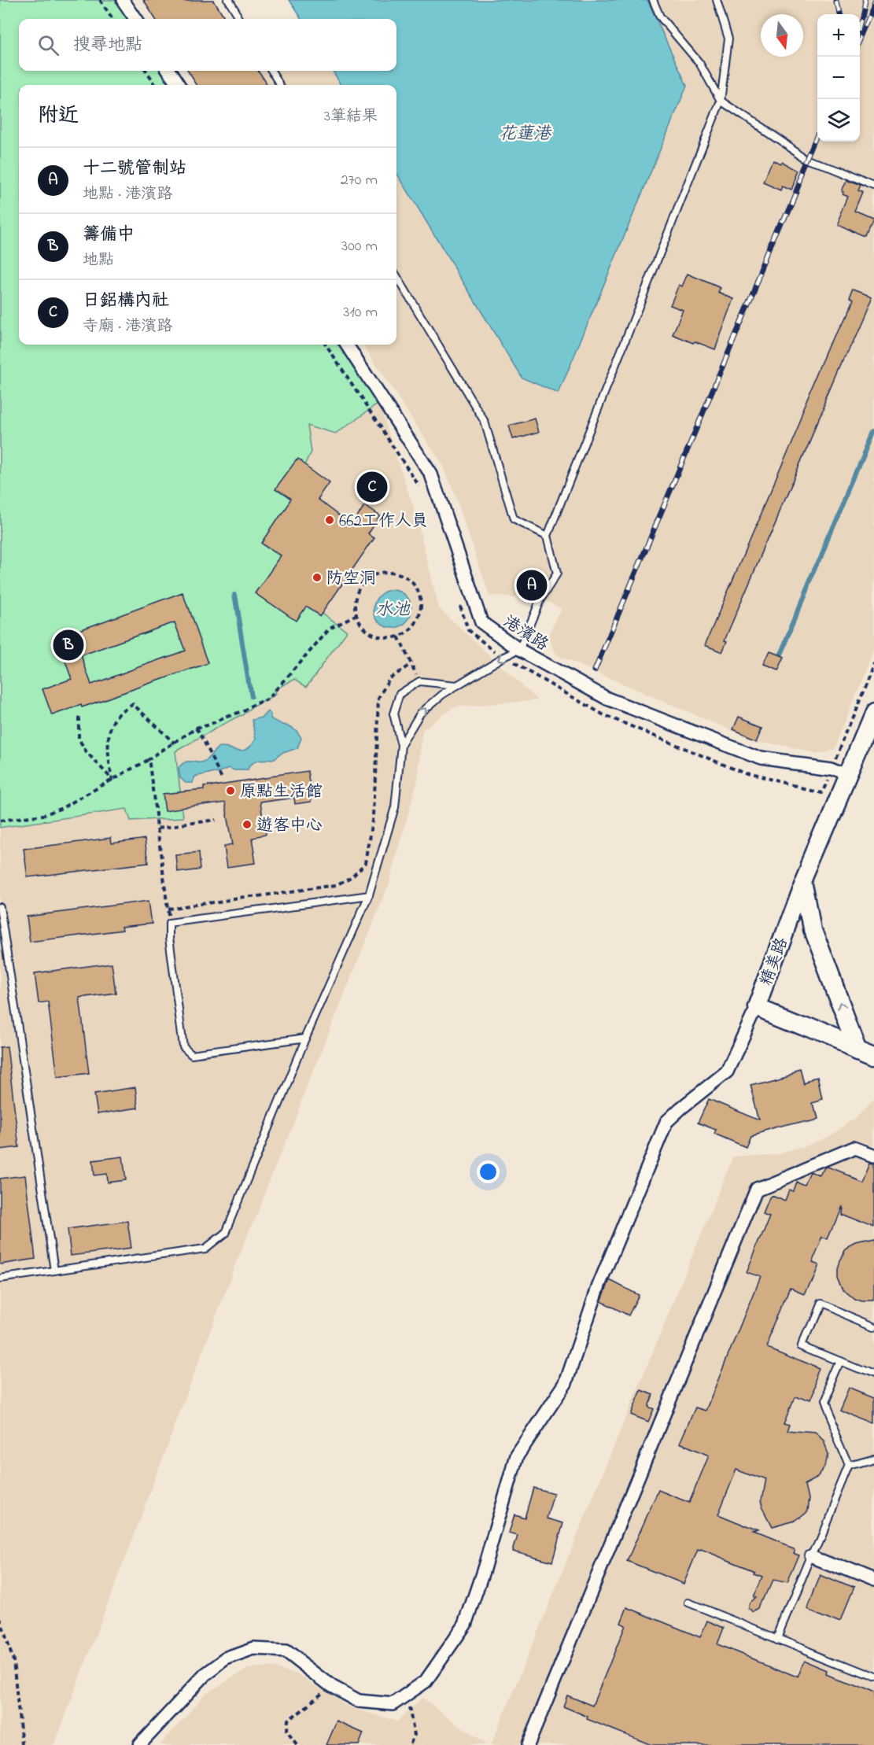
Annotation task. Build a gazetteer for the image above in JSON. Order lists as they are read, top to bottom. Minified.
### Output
{"streets":{"main road":["精美路"],"street":["港濱路"]},"crossings":[["港濱路","精美路"]],"water":["花蓮港","水池"],"places":["662工作人員","防空洞","原點生活館","遊客中心"],"north":"bottom","page":{"map_buttons":["+","−"],"search":"搜尋地點","heading":["附近","3筆結果"],"list":[{"mark":"A","name":"十二號管制站","note":"地點 · 港濱路","value":"270 m"},{"mark":"B","name":"籌備中","note":"地點","value":"300 m"},{"mark":"C","name":"日鋁構內社","note":"寺廟 · 港濱路","value":"310 m"}],"pins":["C","A","B"]}}
